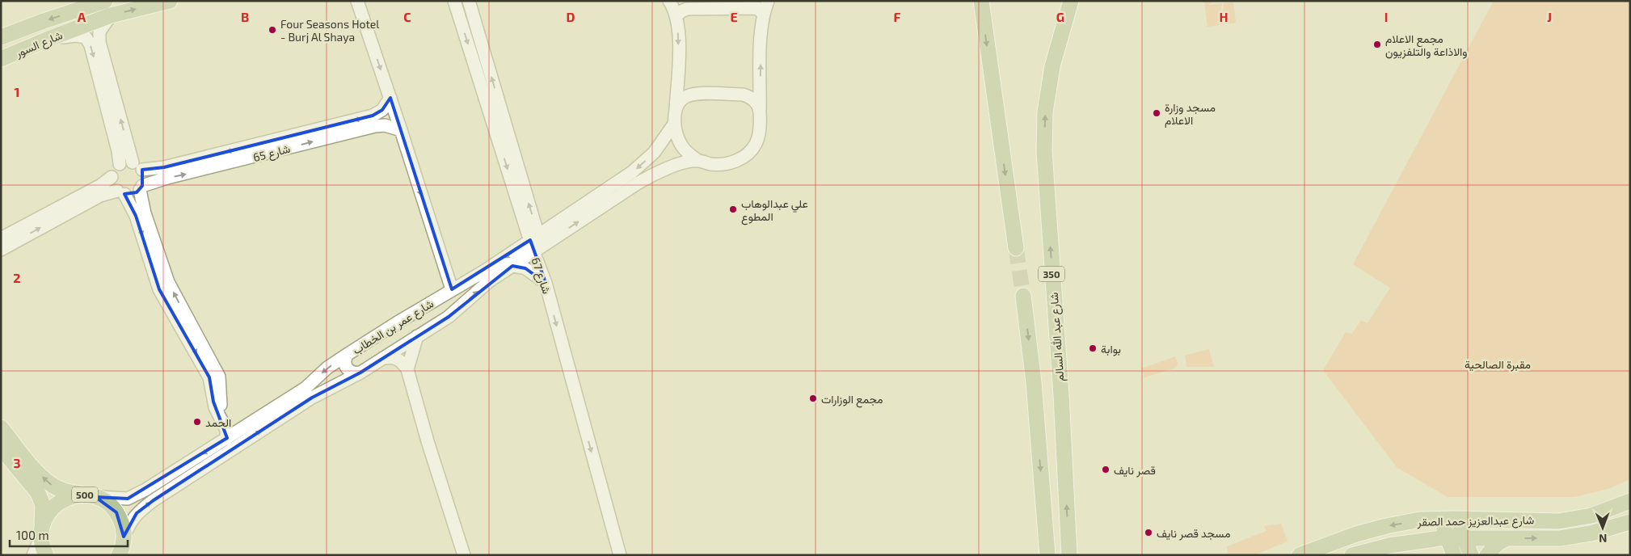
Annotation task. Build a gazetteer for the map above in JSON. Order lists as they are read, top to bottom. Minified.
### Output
{"streets":{"main road":["شارع السور","350","شارع عبد الله السالم","500","شارع عبدالعزيز حمد الصقر"],"street":["شارع 65","شارع 67","شارع عمر بن الخطاب"]},"crossings":[["شارع 67","شارع عمر بن الخطاب"],["شارع عمر بن الخطاب","500"]],"parks":["مقبرة الصالحية"],"places":["Four Seasons Hotel - Burj Al Shaya","مجمع الاعلام والاذاعة والتلفزيون","مسجد وزارة الاعلام","علي عبدالوهاب المطوع","بوابة","مجمع الوزارات","الحمد","قصر نايف","مسجد قصر نايف"],"scale_bar":"100 m","north":"bottom","grid":{"columns":["A","B","C","D","E","F","G","H","I","J"],"rows":["1","2","3"]}}
